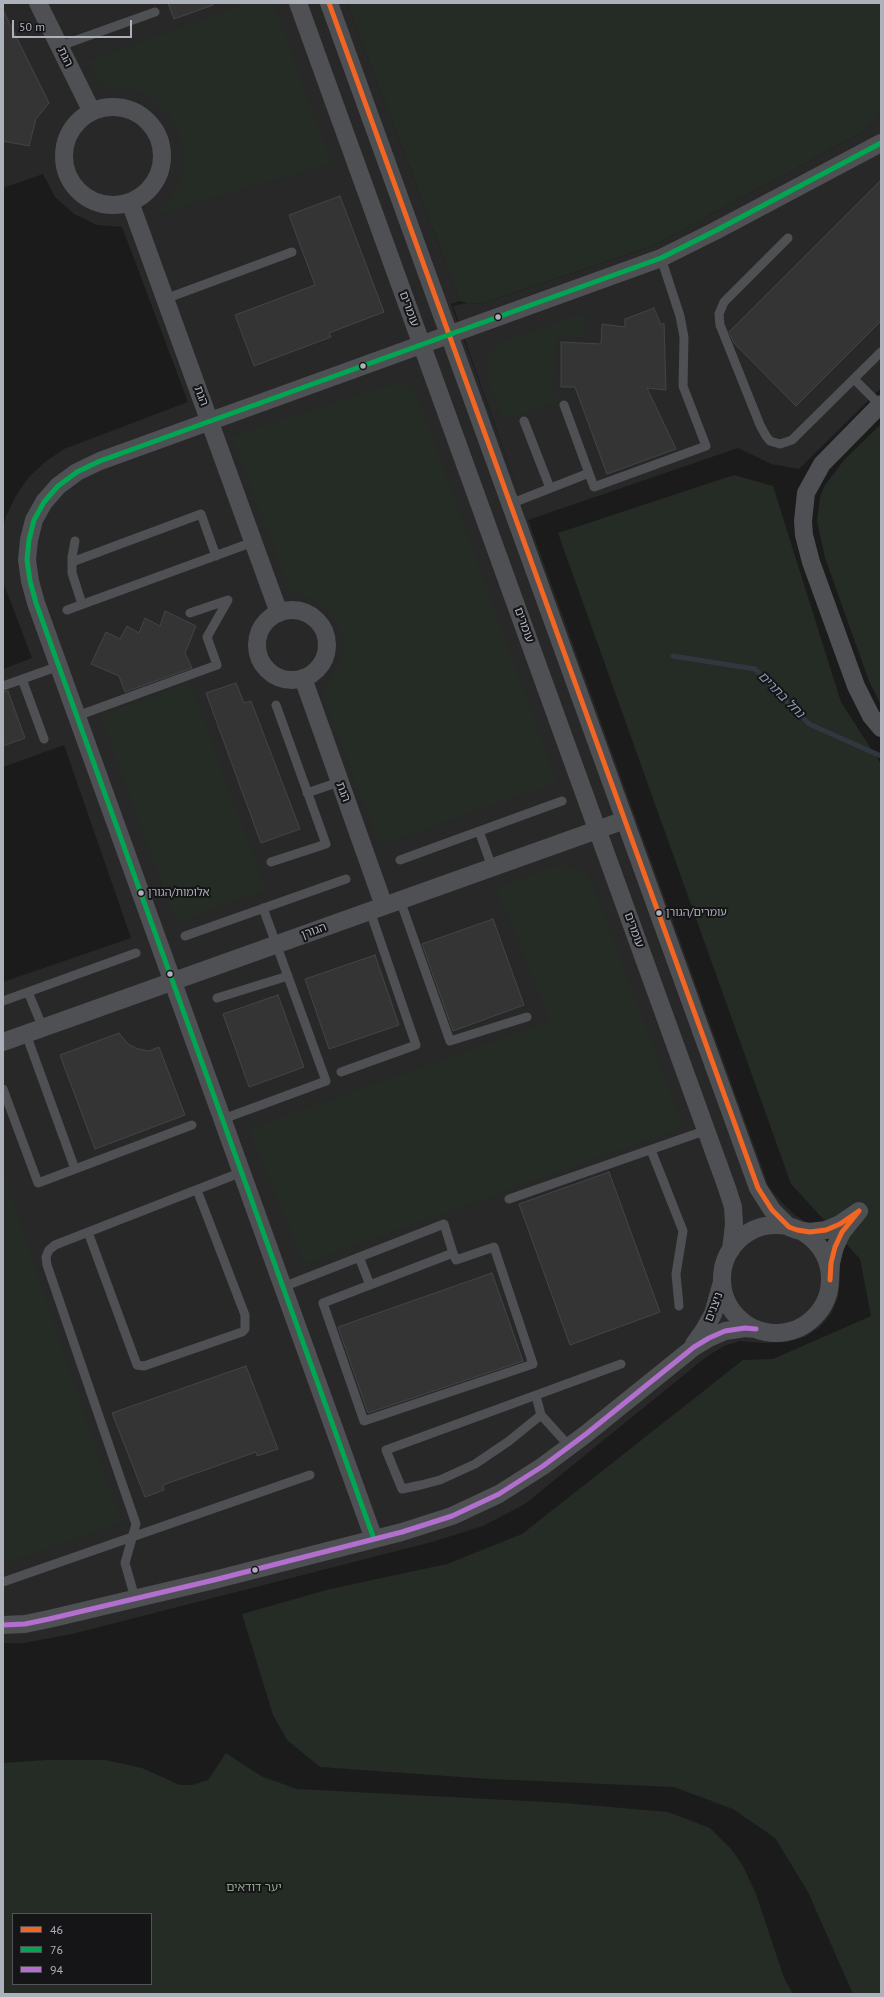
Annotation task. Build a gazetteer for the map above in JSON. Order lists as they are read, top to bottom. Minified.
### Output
{"streets":{"street":["הגת","עומרים","הגורן","ניצנים"]},"crossings":[["הגת","הגורן"],["עומרים","הגורן"],["עומרים","ניצנים"]],"water":["נחל בתרים"],"parks":["יער דודאים"],"places":["אלומות/הגורן","עומרים/הגורן"],"lines":["transit line 46","transit line 76","transit line 94"],"legend":["46","76","94"],"scale_bar":"50 m"}
